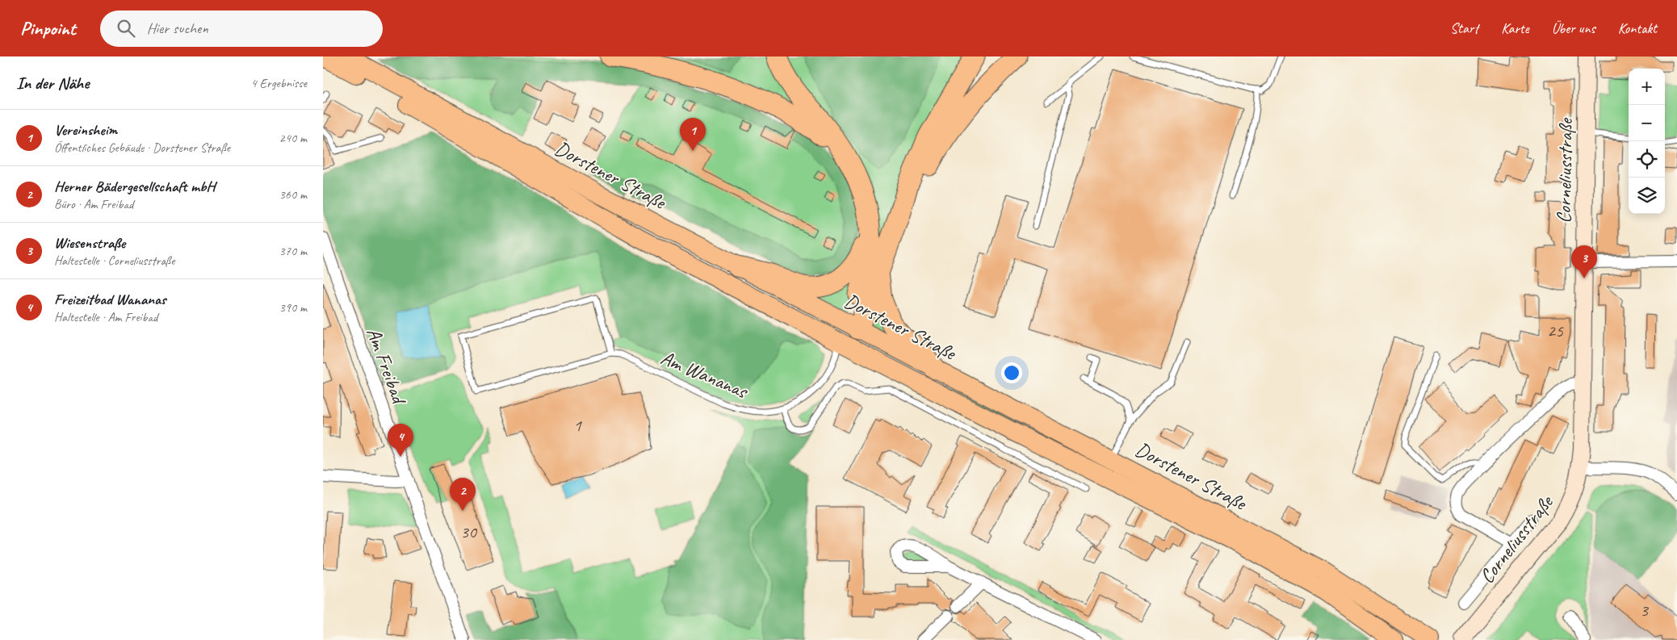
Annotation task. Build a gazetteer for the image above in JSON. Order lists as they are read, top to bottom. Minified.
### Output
{"streets":{"main road":["Corneliusstraße","Dorstener Straße"],"street":["Am Freibad"],"lane":["Am Wananas"]},"crossings":[["Dorstener Straße","Am Wananas"]],"house_numbers":["25","1","30","3"],"page":{"header":"Pinpoint","search":"Hier suchen","nav":["Start","Karte","Über uns","Kontakt"],"heading":["In der Nähe","4 Ergebnisse"],"map_buttons":["+","−"],"list":[{"mark":"1","name":"Vereinsheim","note":"Öffentliches Gebäude · Dorstener Straße","value":"240 m"},{"mark":"2","name":"Herner Bädergesellschaft mbH","note":"Büro · Am Freibad","value":"360 m"},{"mark":"3","name":"Wiesenstraße","note":"Haltestelle · Corneliusstraße","value":"370 m"},{"mark":"4","name":"Freizeitbad Wananas","note":"Haltestelle · Am Freibad","value":"390 m"}],"pins":["1","3","4","2"]}}
